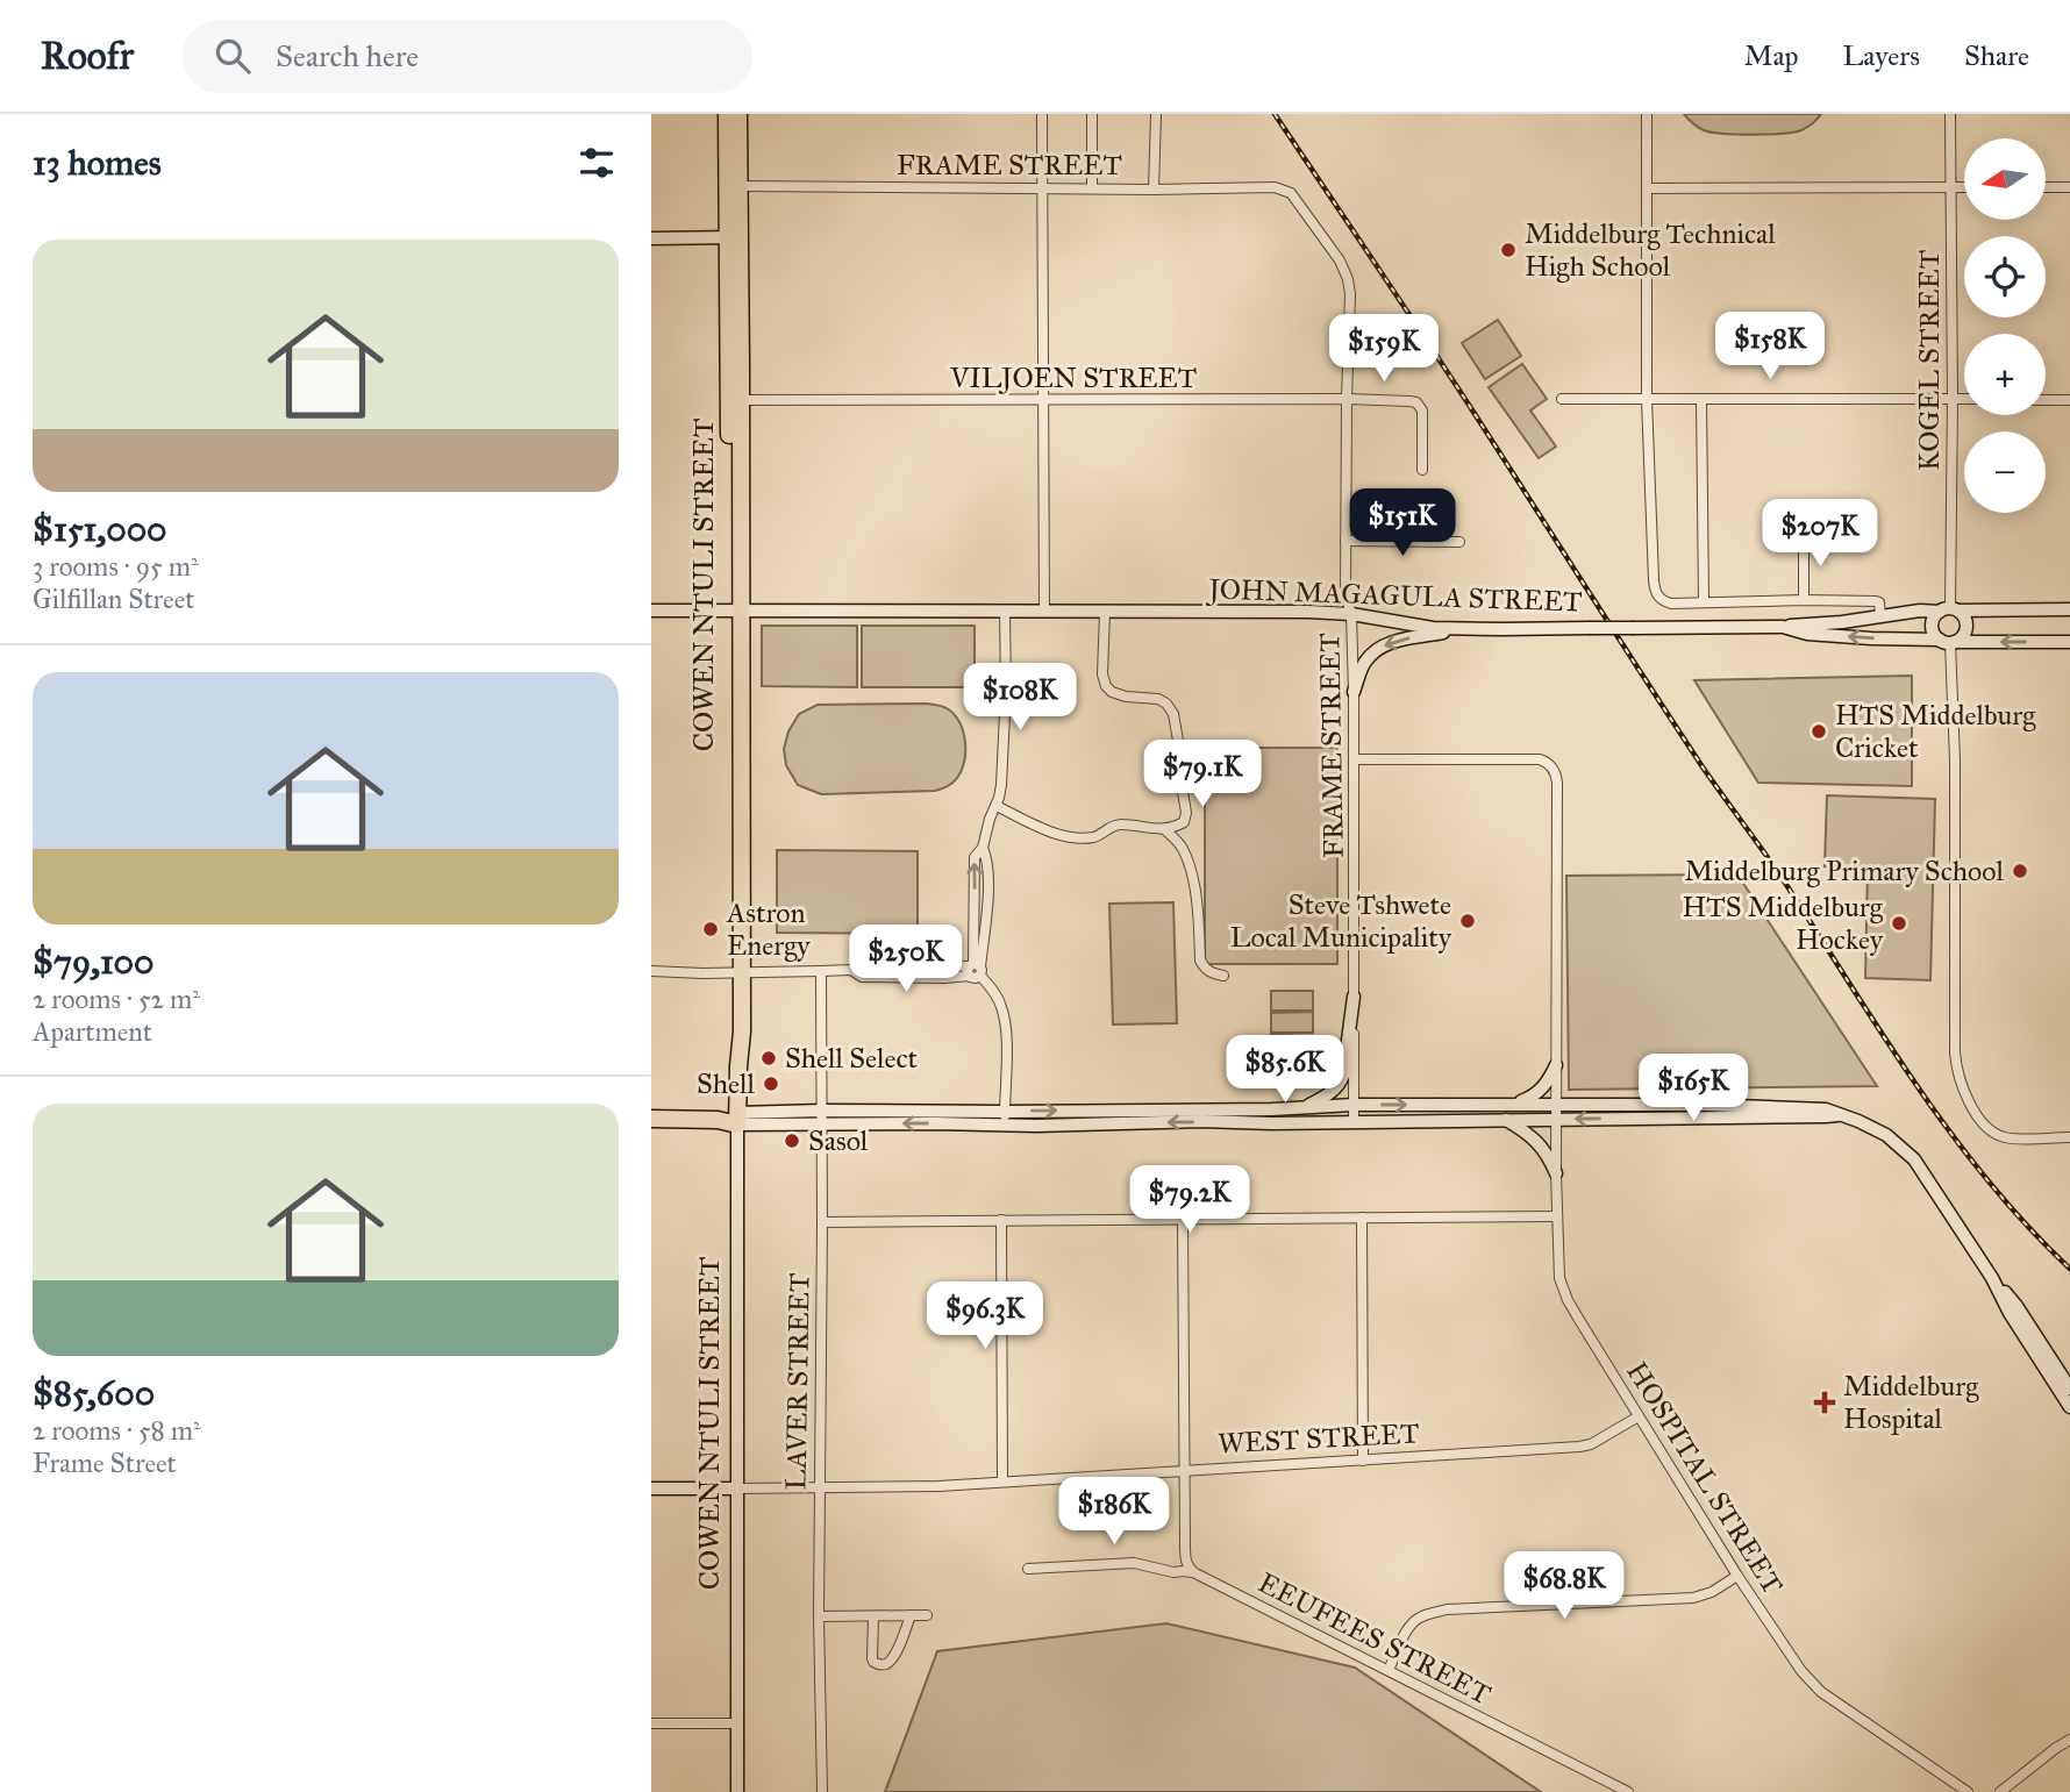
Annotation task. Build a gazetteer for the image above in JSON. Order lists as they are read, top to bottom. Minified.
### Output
{"streets":{"highway":["COWEN NTULI STREET"],"street":["FRAME STREET","KOGEL STREET","VILJOEN STREET","JOHN MAGAGULA STREET","LAVER STREET","WEST STREET","HOSPITAL STREET","EEUFEES STREET"]},"crossings":[["FRAME STREET","VILJOEN STREET"],["FRAME STREET","COWEN NTULI STREET"],["FRAME STREET","JOHN MAGAGULA STREET"],["FRAME STREET","HOSPITAL STREET"],["KOGEL STREET","JOHN MAGAGULA STREET"],["VILJOEN STREET","COWEN NTULI STREET"],["COWEN NTULI STREET","JOHN MAGAGULA STREET"],["COWEN NTULI STREET","WEST STREET"],["LAVER STREET","WEST STREET"],["WEST STREET","HOSPITAL STREET"]],"places":{"other":["Middelburg Technical High School","HTS Middelburg Cricket","Middelburg Primary School","Steve Tshwete Local Municipality","HTS Middelburg Hockey","Astron Energy","Shell Select","Shell","Sasol"],"health":["Middelburg Hospital"]},"north":"left","page":{"header":"Roofr","search":"Search here","nav":["Map","Layers","Share"],"heading":"13 homes","map_buttons":["+","−"],"list":[{"name":"$151,000","note":"3 rooms · 95 m² · Gilfillan Street"},{"name":"$79,100","note":"2 rooms · 52 m² · Apartment"},{"name":"$85,600","note":"2 rooms · 58 m² · Frame Street"}],"price":["$158K","$159K","$151K","$207K","$108K","$79.1K","$250K","$85.6K","$165K","$79.2K","$96.3K","$186K","$68.8K"]}}
